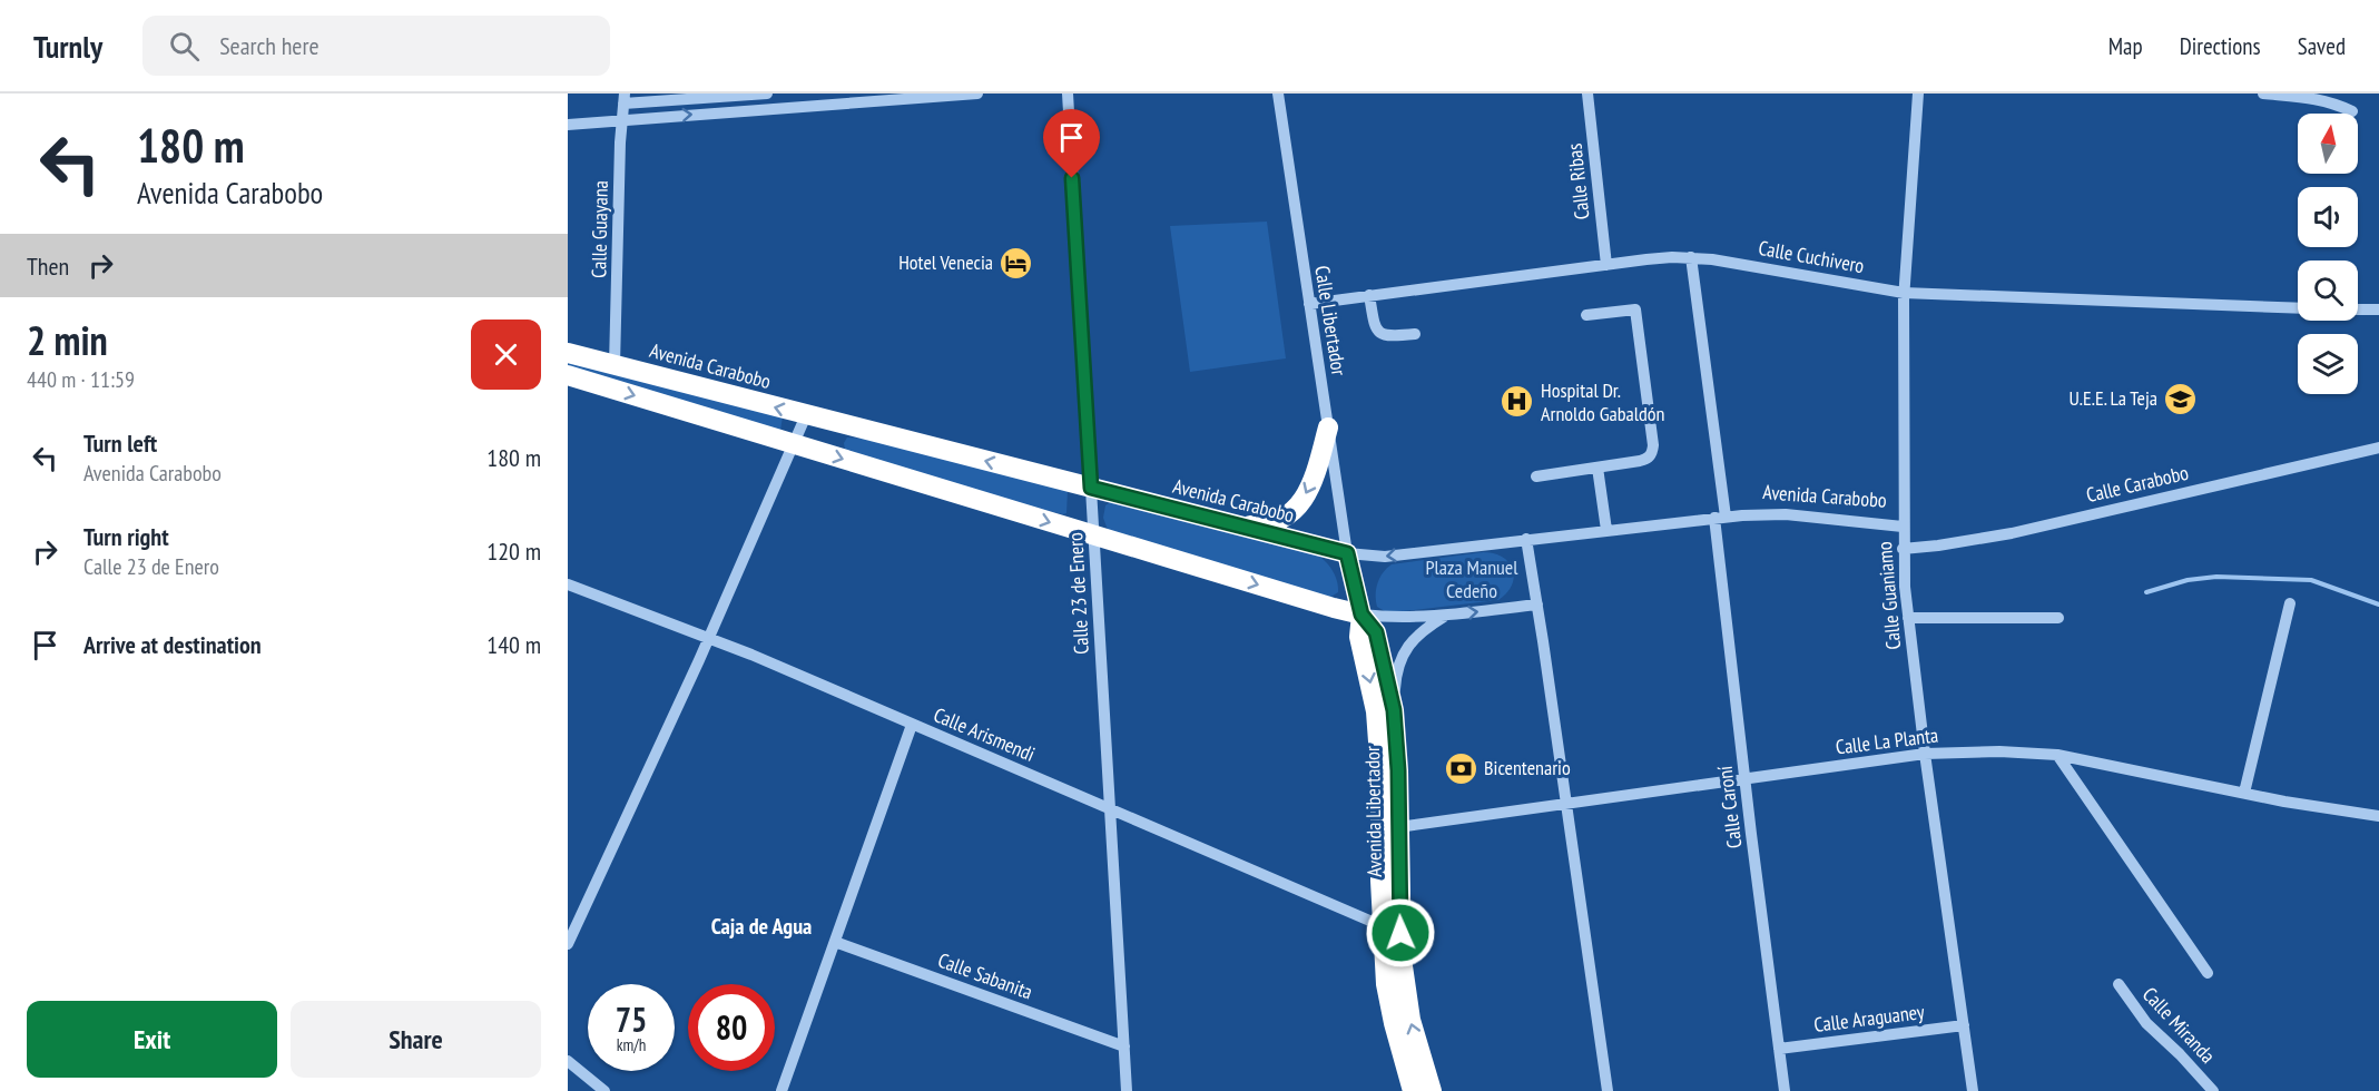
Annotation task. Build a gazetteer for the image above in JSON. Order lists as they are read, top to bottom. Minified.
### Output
{"streets":{"highway":["Avenida Carabobo","Avenida Libertador"],"street":["Calle Ribas","Calle Guayana","Calle Cuchivero","Calle Libertador","Calle Carabobo","Calle 23 de Enero","Calle Guaniamo","Calle Arismendi","Calle La Planta","Calle Caroní","Calle Sabanita","Calle Araguaney","Calle Miranda"]},"crossings":[["Calle Ribas","Calle Cuchivero"],["Calle Guayana","Avenida Carabobo"],["Calle Cuchivero","Calle Libertador"],["Calle Cuchivero","Calle Guaniamo"],["Calle Cuchivero","Calle Caroní"],["Calle Libertador","Avenida Carabobo"],["Calle Libertador","Avenida Libertador"],["Avenida Carabobo","Calle 23 de Enero"],["Avenida Carabobo","Calle Guaniamo"],["Avenida Carabobo","Calle Caroní"],["Avenida Carabobo","Avenida Libertador"],["Calle Carabobo","Calle Guaniamo"],["Calle 23 de Enero","Calle Arismendi"],["Calle 23 de Enero","Calle Sabanita"],["Calle Guaniamo","Calle La Planta"],["Calle Guaniamo","Calle Araguaney"],["Calle Arismendi","Avenida Libertador"],["Calle La Planta","Calle Caroní"],["Calle La Planta","Avenida Libertador"],["Calle Caroní","Calle Araguaney"]],"districts":["Caja de Agua"],"parks":["Plaza Manuel Cedeño"],"places":{"hotel":["Hotel Venecia"],"school or university":["U.E.E. La Teja"],"hospital":["Hospital Dr. Arnoldo Gabaldón"],"bank":["Bicentenario"]},"north":"top","page":{"header":"Turnly","search":"Search here","nav":["Map","Directions","Saved"],"turn":["180 m","Avenida Carabobo"],"then":"Then","heading":["2 min","440 m · 11:59"],"list":[{"name":"Turn left","note":"Avenida Carabobo","value":"180 m"},{"name":"Turn right","note":"Calle 23 de Enero","value":"120 m"},{"name":"Arrive at destination","value":"140 m"}],"speed":"75 km/h","limit":"80","buttons":["Exit","Share"]}}
